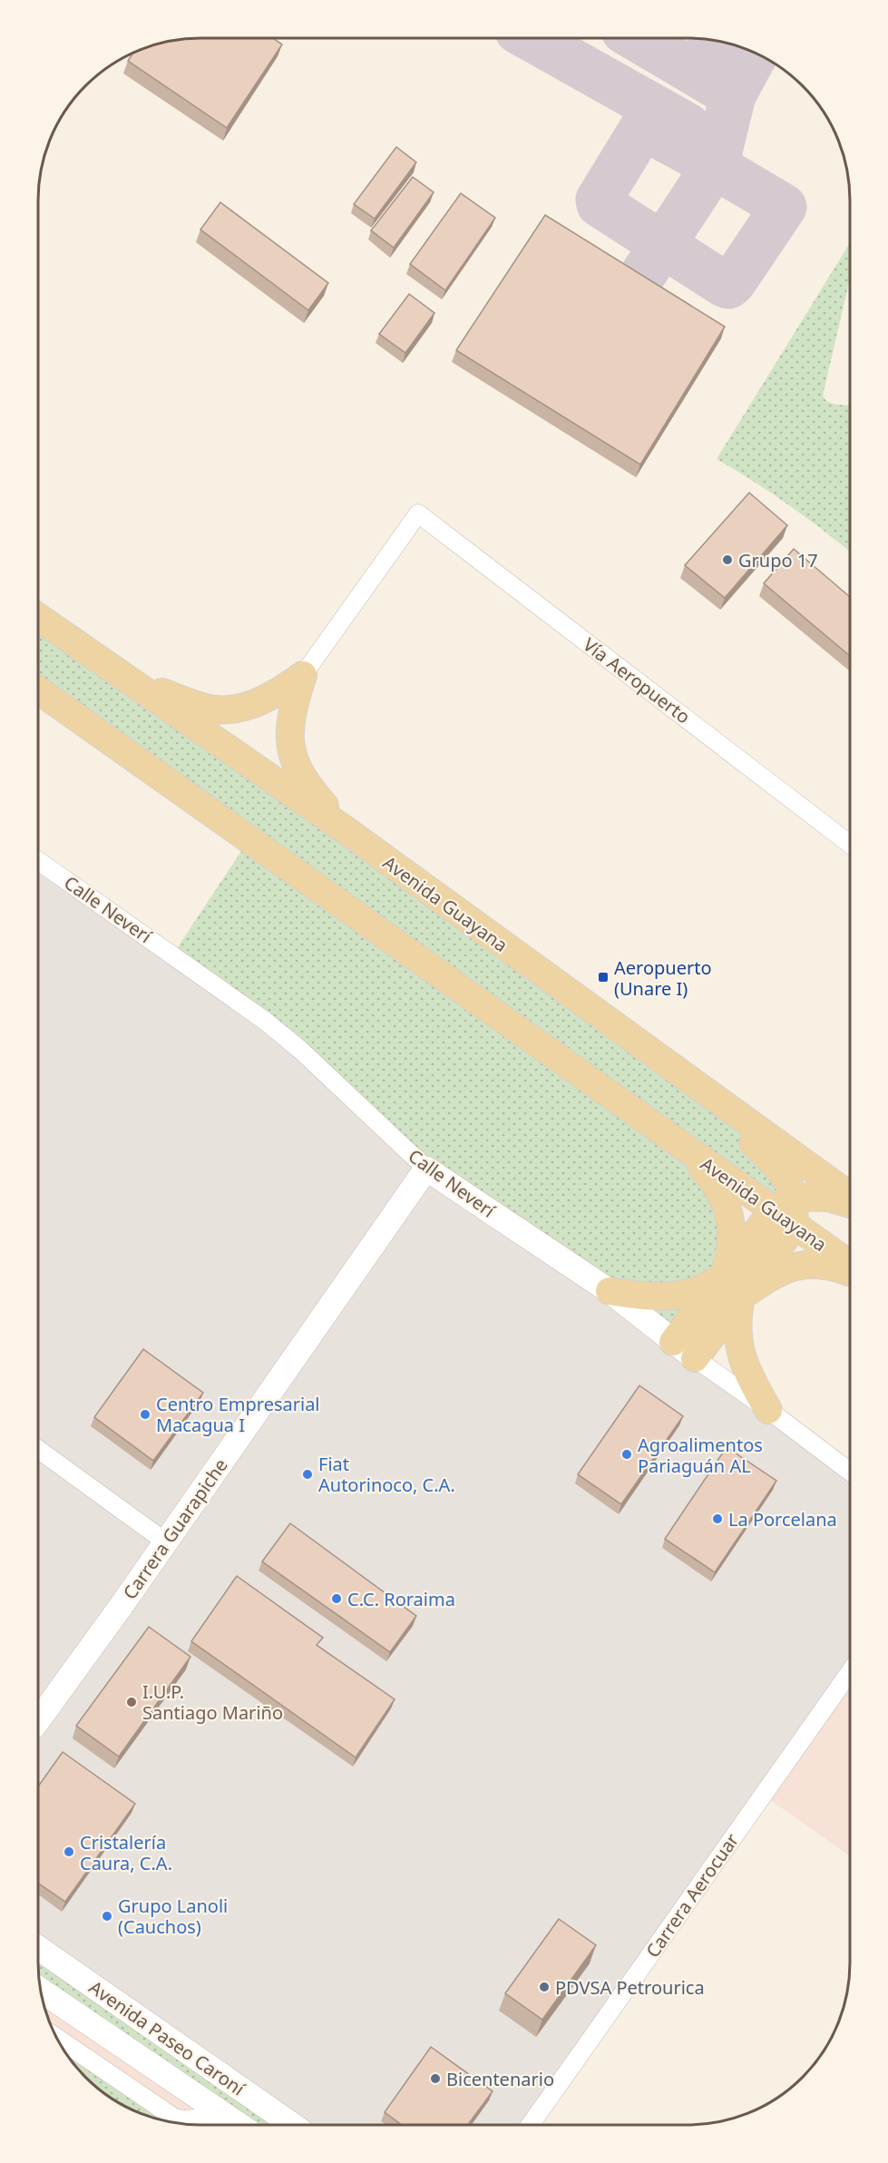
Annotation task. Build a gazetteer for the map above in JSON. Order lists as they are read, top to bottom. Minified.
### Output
{"streets":{"main road":["Avenida Guayana"],"street":["Vía Aeropuerto","Calle Neverí","Carrera Guarapiche","Carrera Aerocuar","Avenida Paseo Caroní"]},"crossings":[["Calle Neverí","Carrera Guarapiche"]],"places":{"other":["Grupo 17","Centro Empresarial Macagua I","Agroalimentos Pariaguán AL","Fiat Autorinoco, C.A.","La Porcelana","C.C. Roraima","I.U.P. Santiago Mariño","Cristalería Caura, C.A.","Grupo Lanoli (Cauchos)","PDVSA Petrourica","Bicentenario"],"transit":["Aeropuerto (Unare I)"]}}
